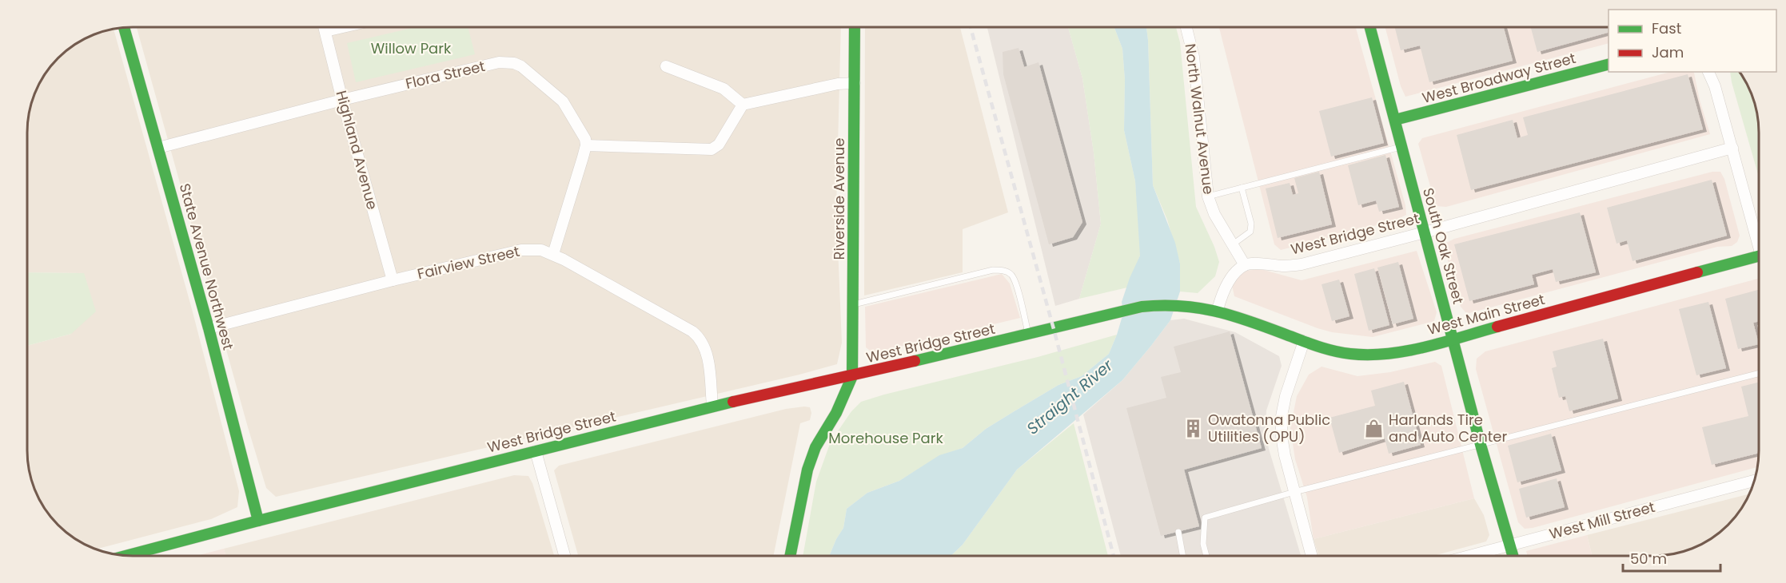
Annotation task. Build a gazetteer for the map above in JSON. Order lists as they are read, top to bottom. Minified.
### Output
{"streets":{"main road":["West Broadway Street","Riverside Avenue","West Bridge Street","South Oak Street","State Avenue Northwest","West Main Street"],"street":["Flora Street","North Walnut Avenue","Highland Avenue","Fairview Street","West Mill Street"]},"crossings":[["Flora Street","Highland Avenue"],["Flora Street","State Avenue Northwest"],["West Broadway Street","South Oak Street"],["North Walnut Avenue","West Bridge Street"],["Highland Avenue","Fairview Street"],["Riverside Avenue","West Bridge Street"],["West Bridge Street","South Oak Street"],["West Bridge Street","Fairview Street"],["West Bridge Street","State Avenue Northwest"],["West Bridge Street","West Main Street"],["South Oak Street","West Main Street"],["South Oak Street","West Mill Street"],["Fairview Street","State Avenue Northwest"]],"water":["Straight River"],"parks":["Willow Park","Morehouse Park"],"places":{"building":["Owatonna Public Utilities (OPU)"],"shop":["Harlands Tire and Auto Center"]},"legend":["Fast","Jam"],"scale_bar":"50 m"}
